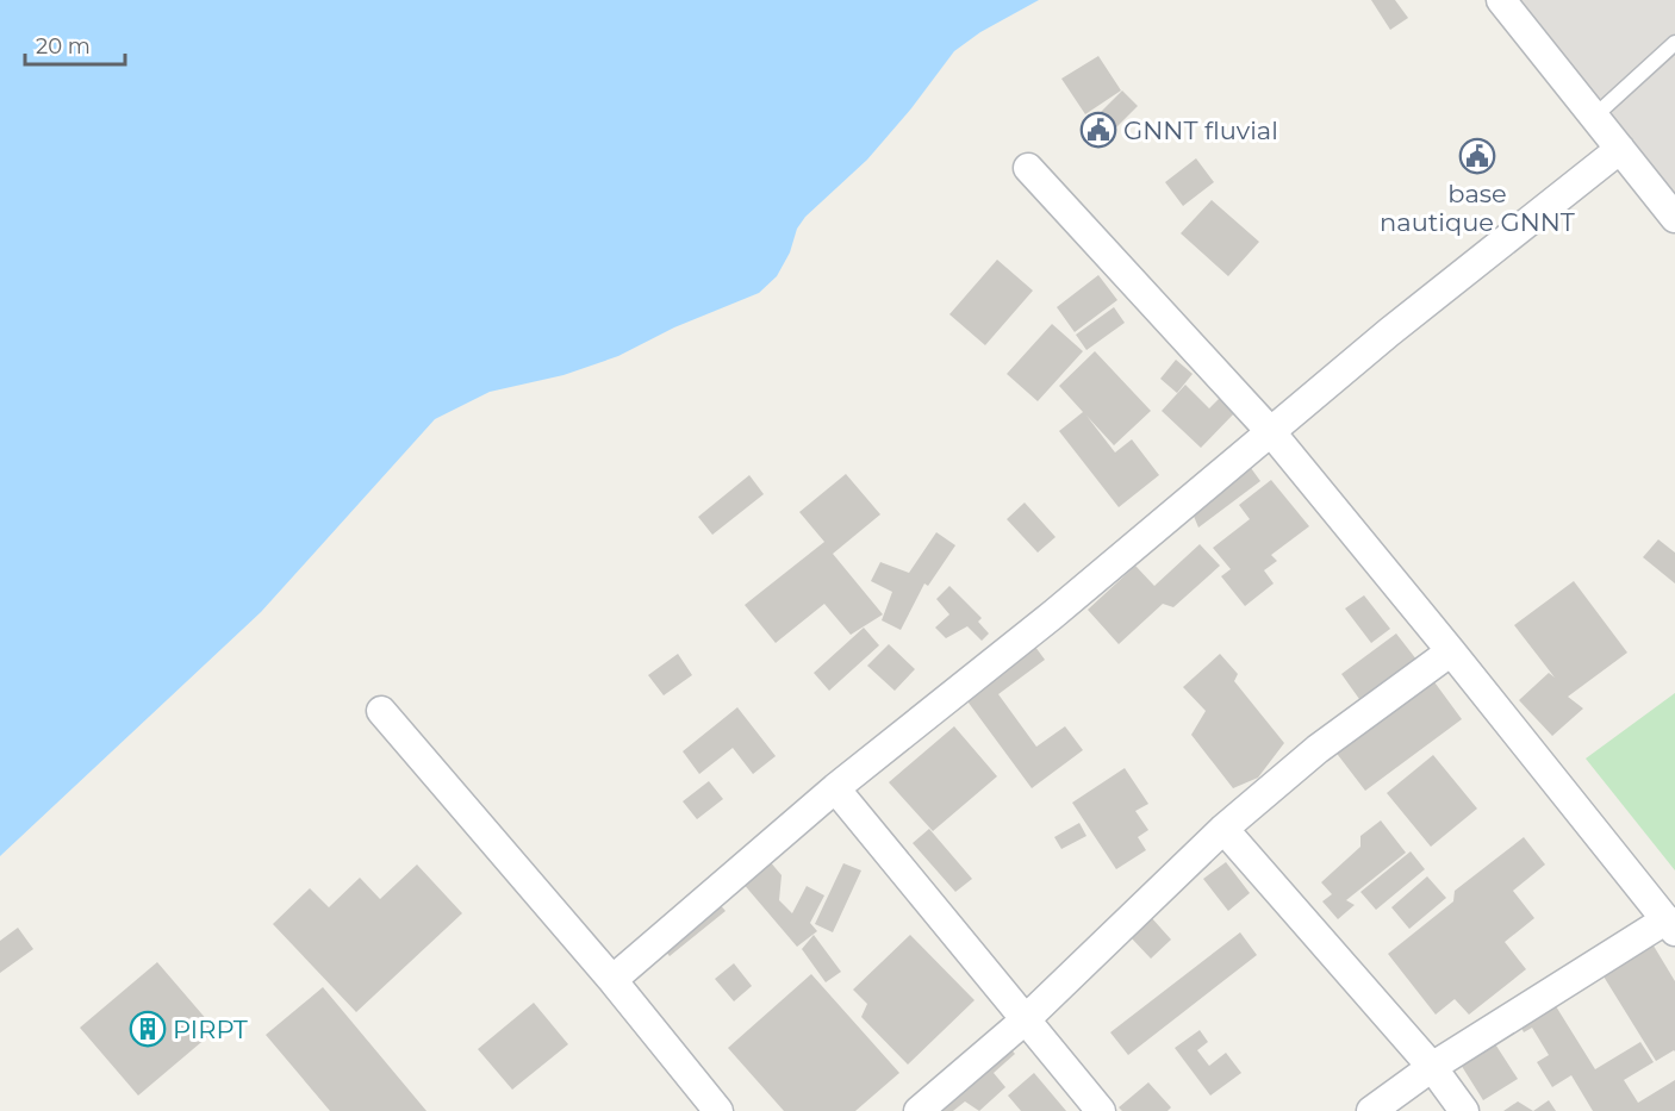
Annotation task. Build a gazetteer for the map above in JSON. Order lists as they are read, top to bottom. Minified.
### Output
{"places":{"public building":["GNNT fluvial","base nautique GNNT"],"building":["PIRPT"]},"scale_bar":"20 m"}
